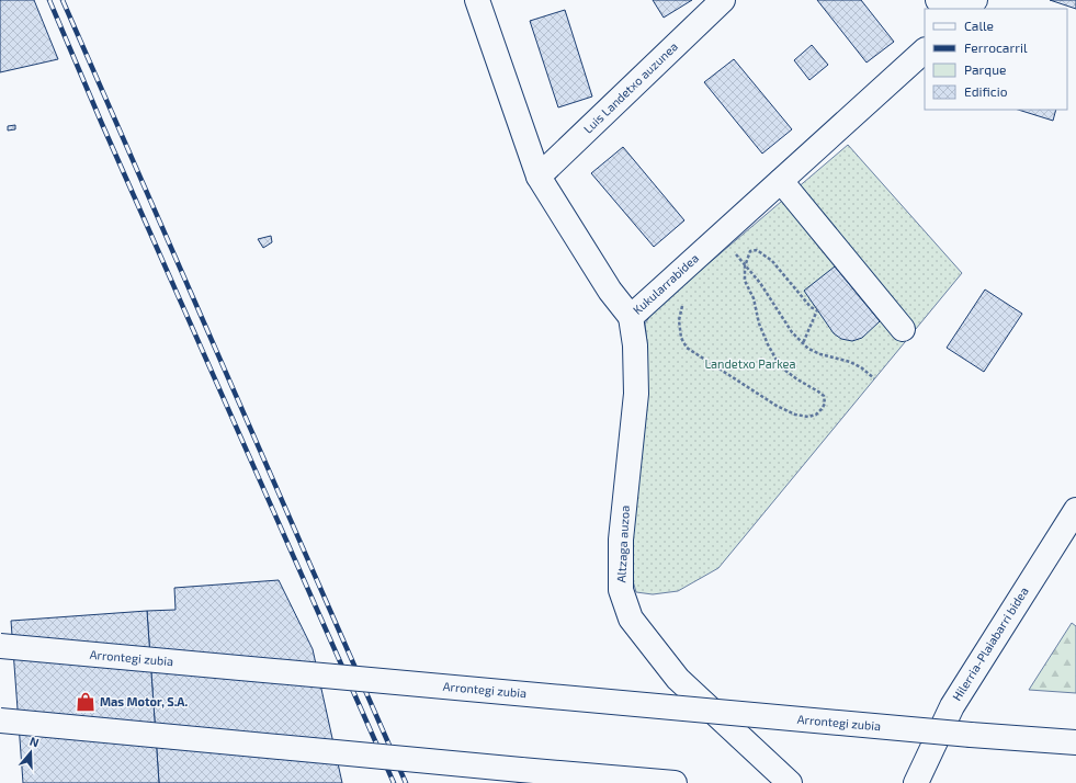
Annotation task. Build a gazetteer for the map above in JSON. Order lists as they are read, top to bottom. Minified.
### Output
{"streets":{"main road":["Luis Landetxo auzunea","Kukularrabidea","Altzaga auzoa","Hilerria-Plaiabarri bidea","Arrontegi zubia"]},"crossings":[["Luis Landetxo auzunea","Kukularrabidea"],["Kukularrabidea","Altzaga auzoa"]],"parks":["Landetxo Parkea"],"places":{"shop":["Mas Motor, S.A."]},"legend":["Calle","Ferrocarril","Parque","Edificio"],"north":"top"}
